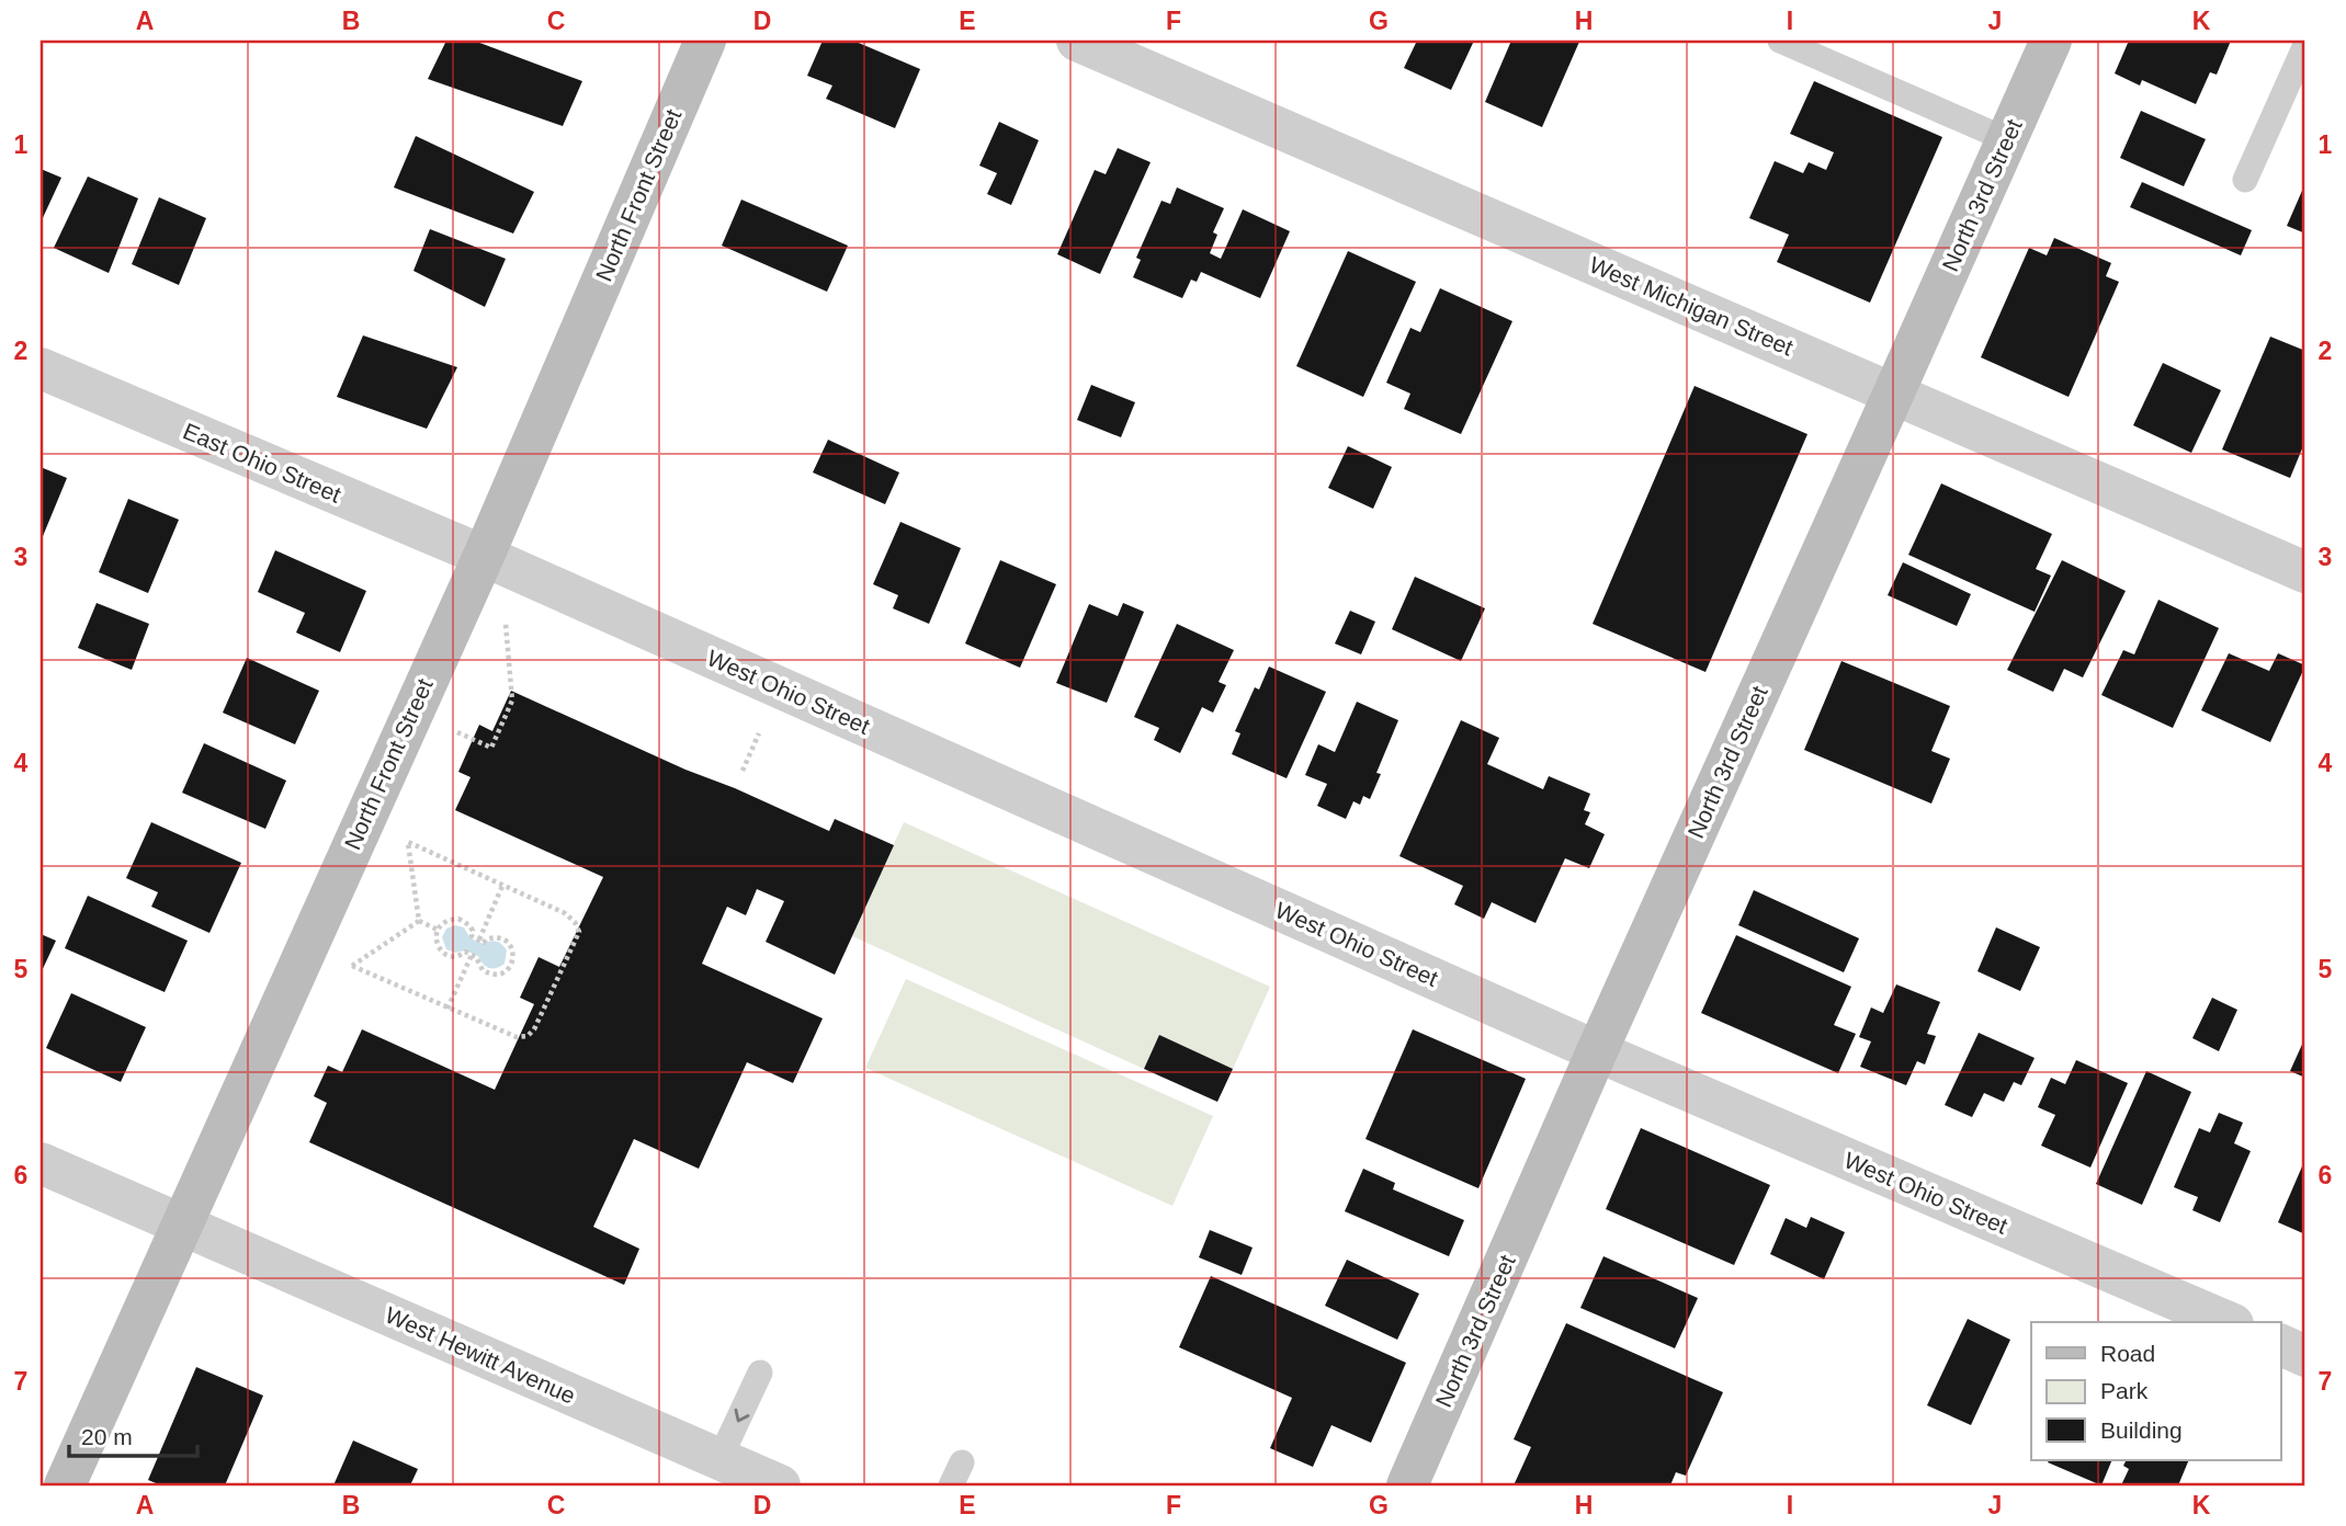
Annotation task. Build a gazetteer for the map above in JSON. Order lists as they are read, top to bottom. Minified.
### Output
{"streets":{"street":["North Front Street","North 3rd Street","West Michigan Street","East Ohio Street","West Ohio Street","West Hewitt Avenue"]},"crossings":[["North Front Street","East Ohio Street"],["North Front Street","West Ohio Street"],["North Front Street","West Hewitt Avenue"],["North 3rd Street","West Michigan Street"],["North 3rd Street","West Ohio Street"],["East Ohio Street","West Ohio Street"]],"legend":["Road","Park","Building"],"scale_bar":"20 m","grid":{"columns":["A","B","C","D","E","F","G","H","I","J","K"],"rows":["1","2","3","4","5","6","7"]}}
